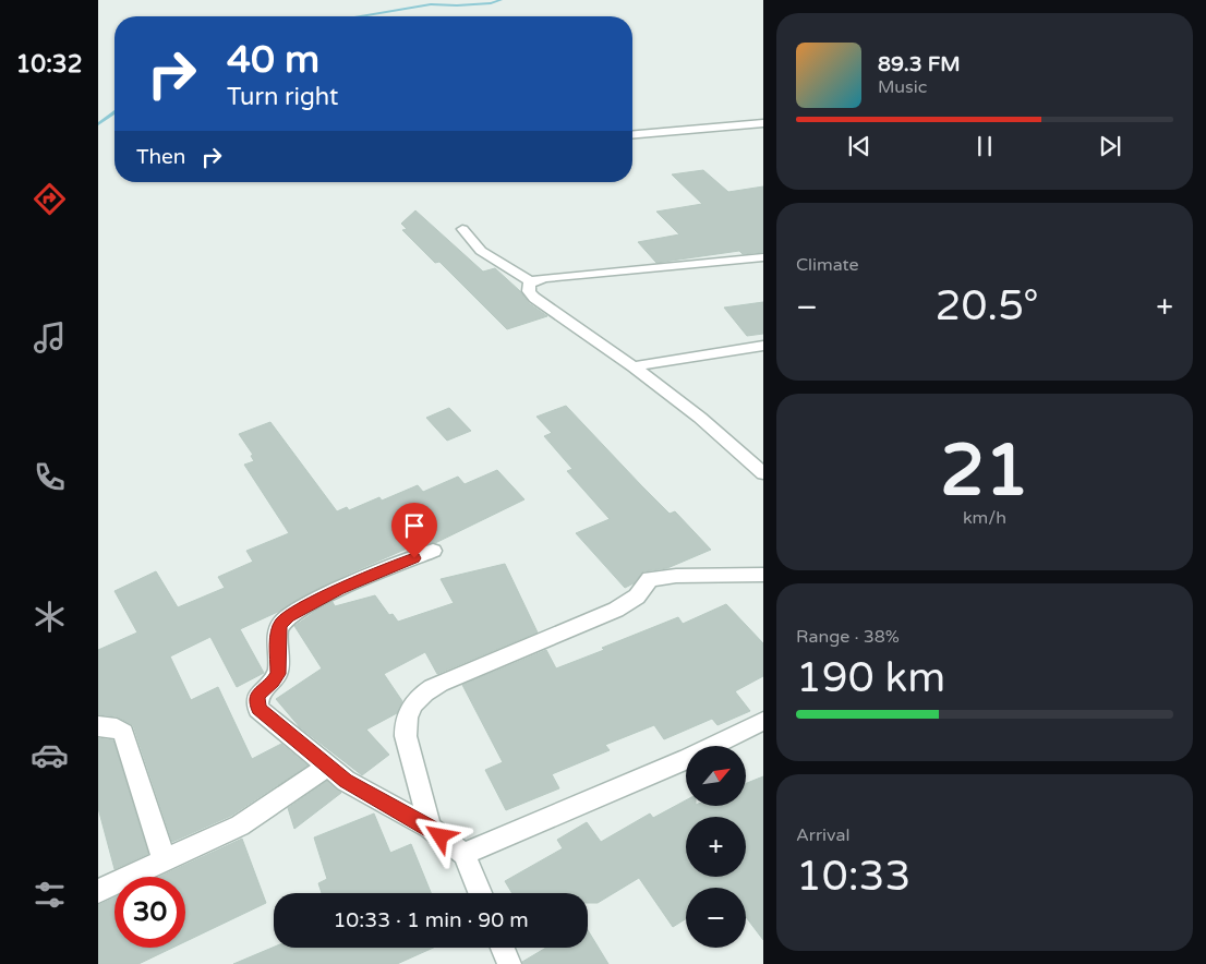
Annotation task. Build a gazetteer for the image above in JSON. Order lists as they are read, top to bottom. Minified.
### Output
{"north":"top right","page":{"tabs":"10:32","turn":["40 m","Turn right"],"song":["89.3 FM","Music"],"then":"Then","tile":["Climate",["21","km/h"],["Range · 38%","190 km"],["Arrival","10:33"]],"heat":["−","20.5°","+"],"map_buttons":["+","−"],"limit":"30","trip":"10:33 · 1 min · 90 m"}}
